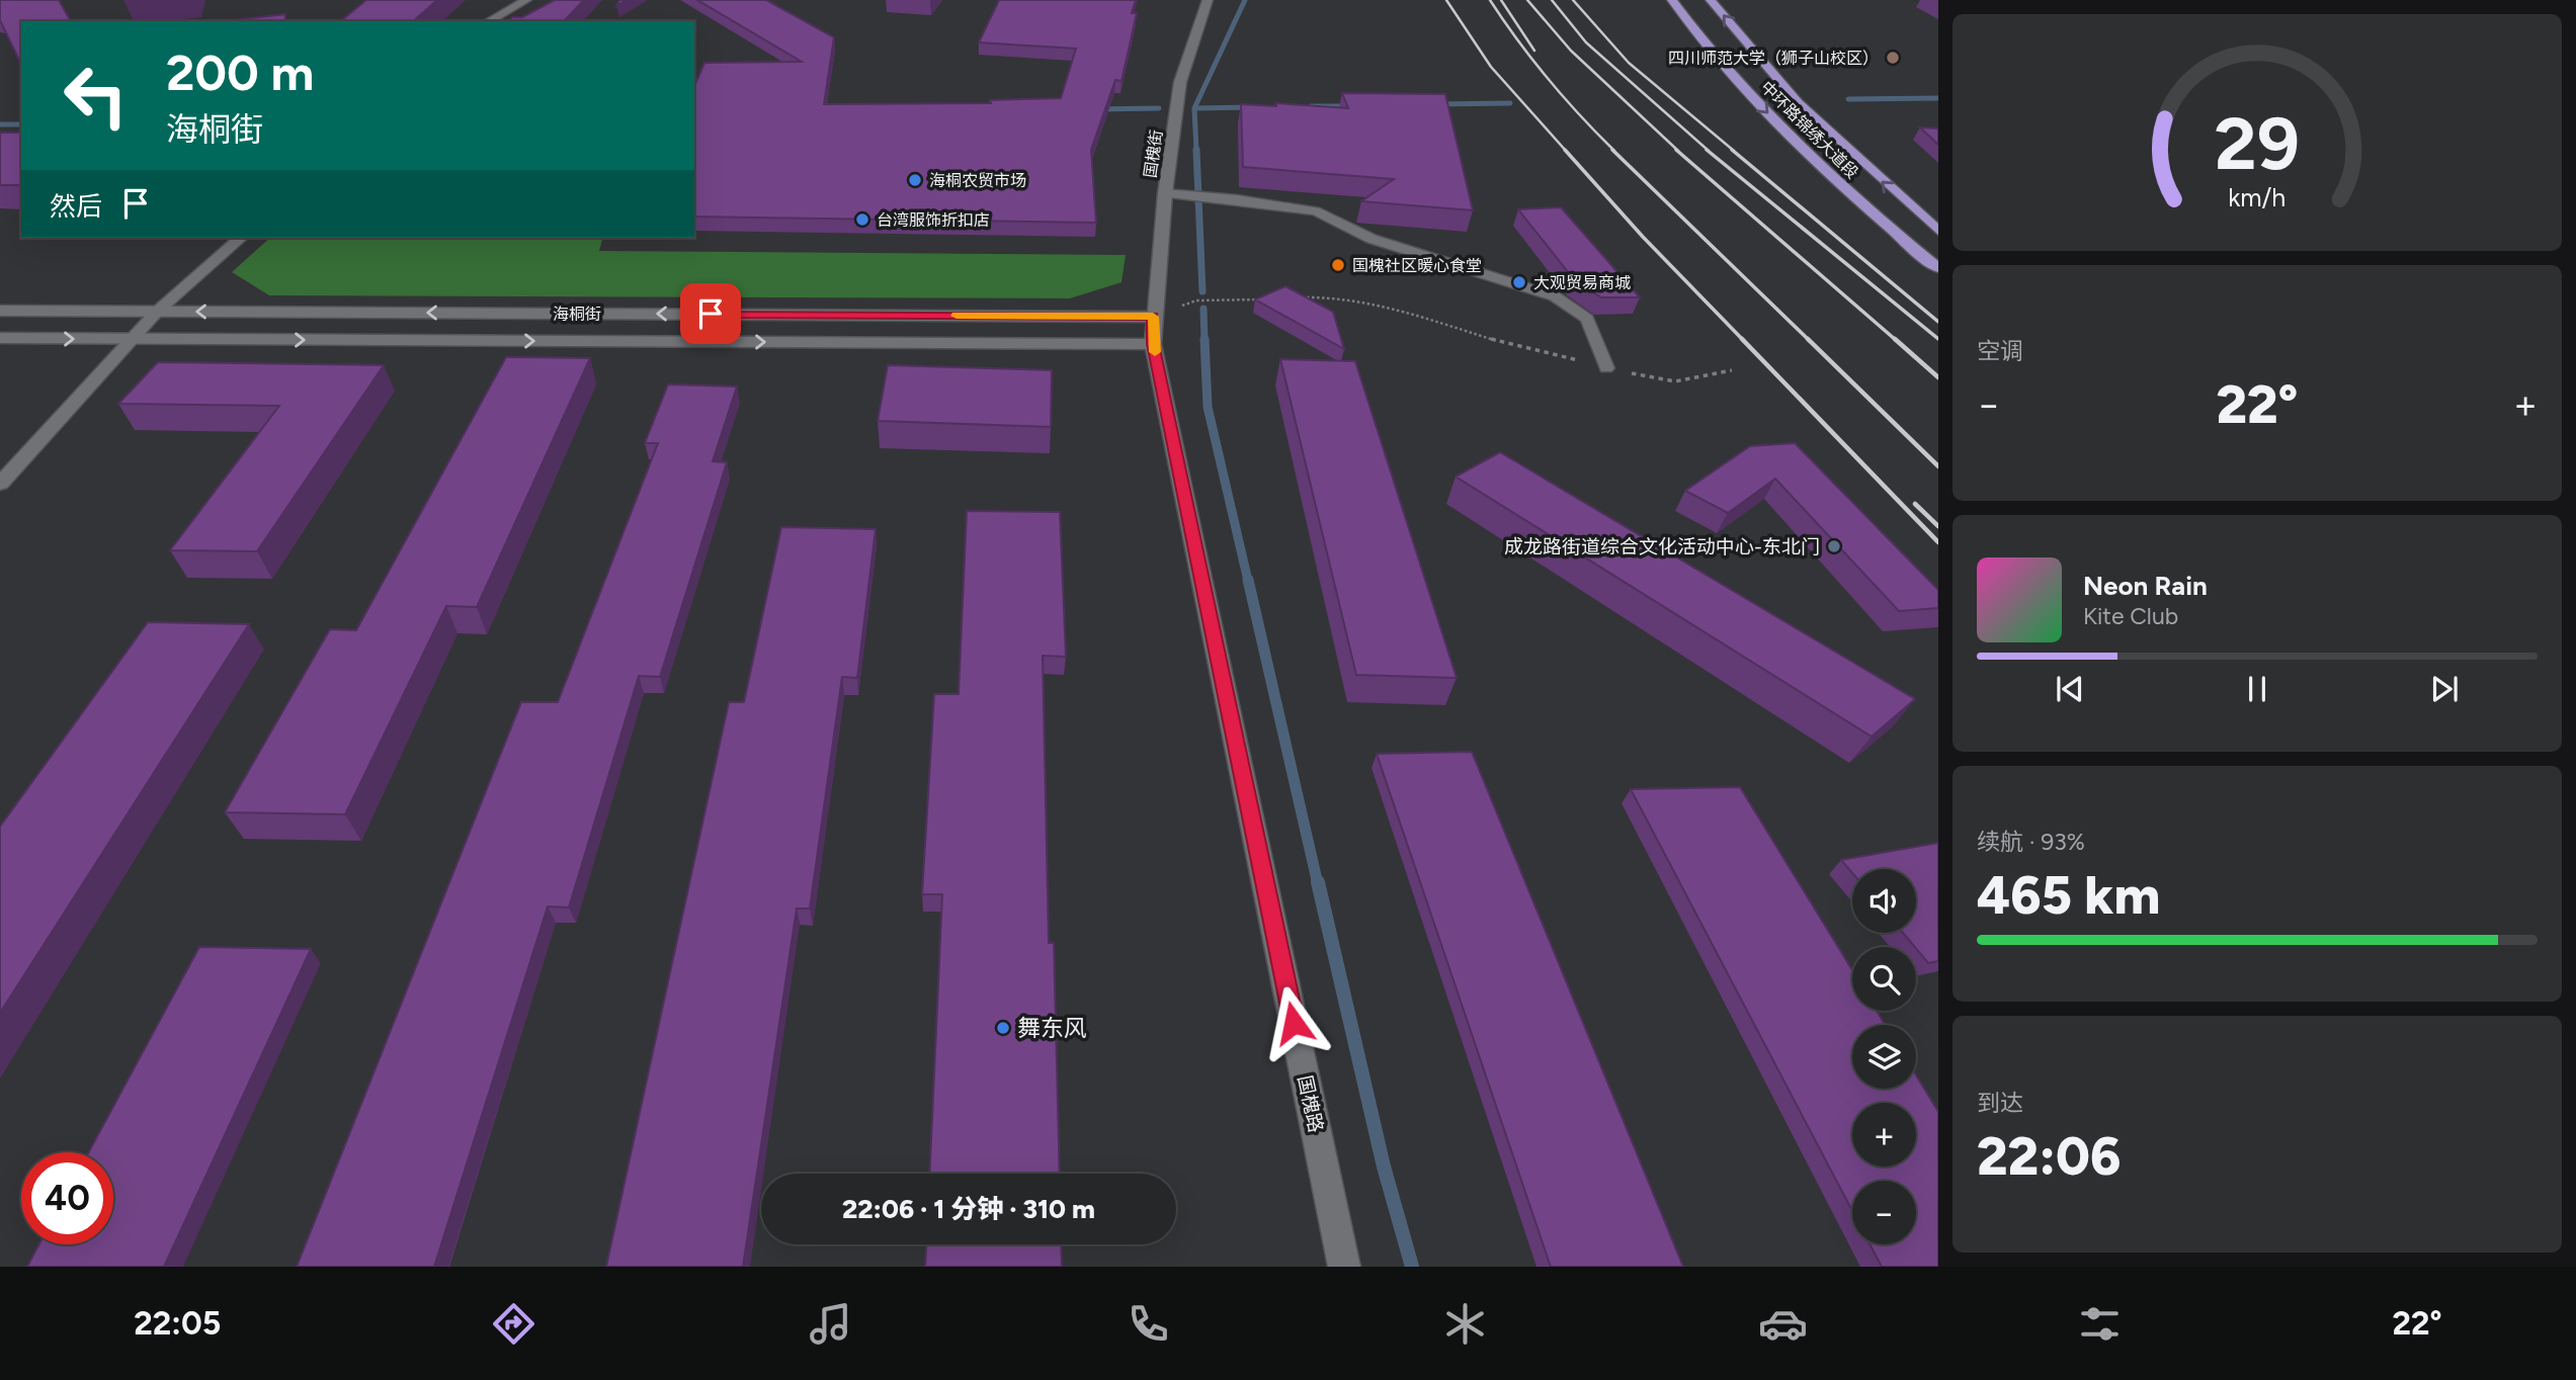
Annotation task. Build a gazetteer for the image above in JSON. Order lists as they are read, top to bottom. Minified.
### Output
{"streets":{"main road":["中环路锦绣大道段"],"street":["国槐街","海桐街","国槐路"]},"crossings":[["国槐街","海桐街"],["国槐街","国槐路"],["海桐街","国槐路"]],"places":["四川师范大学（狮子山校区）","海桐农贸市场","台湾服饰折扣店","国槐社区暖心食堂","大观贸易商城","成龙路街道综合文化活动中心-东北门","舞东风"],"page":{"turn":["200 m","海桐街"],"then":"然后","tile":["空调",["续航 · 93%","465 km"],["到达","22:06"]],"heat":["−","22°","+"],"song":["Neon Rain","Kite Club"],"map_buttons":["+","−"],"limit":"40","trip":"22:06 · 1 分钟 · 310 m","tabs":["22:05","22°"],"gauge":["29","km/h"]}}
